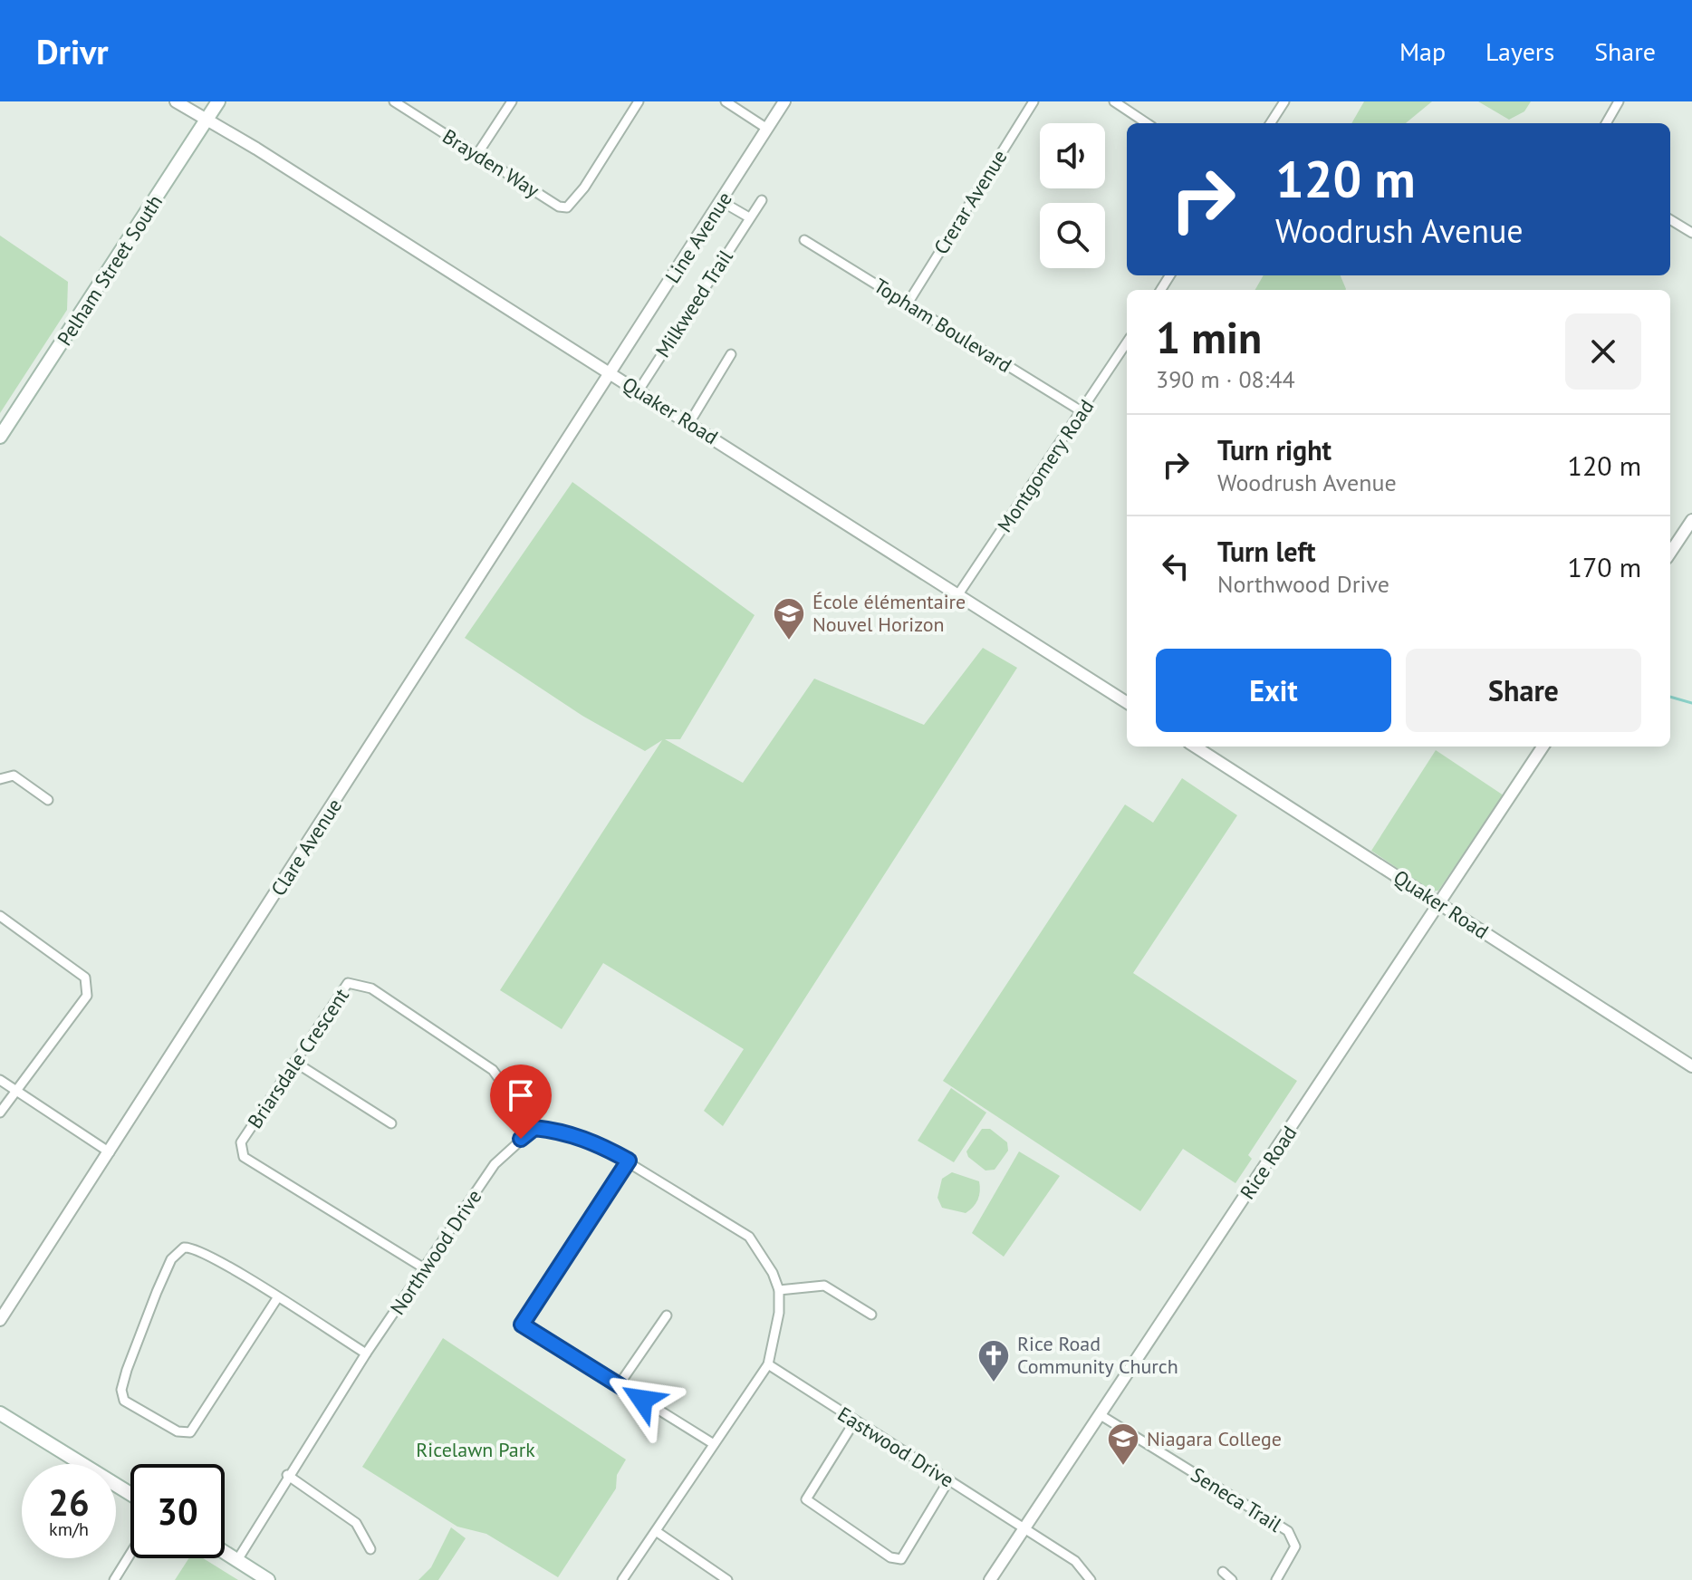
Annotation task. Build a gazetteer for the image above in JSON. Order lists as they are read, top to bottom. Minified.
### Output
{"streets":{"main road":["Pelham Street South"],"street":["Brayden Way","Crerar Avenue","Line Avenue","Milkweed Trail","Topham Boulevard","Quaker Road","Montgomery Road","Clare Avenue","Briarsdale Crescent","Rice Road","Northwood Drive","Eastwood Drive","Seneca Trail"]},"crossings":[["Crerar Avenue","Topham Boulevard"],["Line Avenue","Quaker Road"],["Line Avenue","Clare Avenue"],["Pelham Street South","Quaker Road"],["Milkweed Trail","Quaker Road"],["Topham Boulevard","Montgomery Road"],["Quaker Road","Montgomery Road"],["Quaker Road","Clare Avenue"],["Quaker Road","Rice Road"],["Briarsdale Crescent","Northwood Drive"],["Rice Road","Eastwood Drive"],["Rice Road","Seneca Trail"]],"parks":["Ricelawn Park"],"places":{"school or university":["École élémentaire Nouvel Horizon","Niagara College"],"church":["Rice Road Community Church"]},"page":{"header":"Drivr","nav":["Map","Layers","Share"],"turn":["120 m","Woodrush Avenue"],"heading":["1 min","390 m · 08:44"],"list":[{"name":"Turn right","note":"Woodrush Avenue","value":"120 m"},{"name":"Turn left","note":"Northwood Drive","value":"170 m"}],"buttons":["Exit","Share"],"speed":"26 km/h","limit":"30"}}
